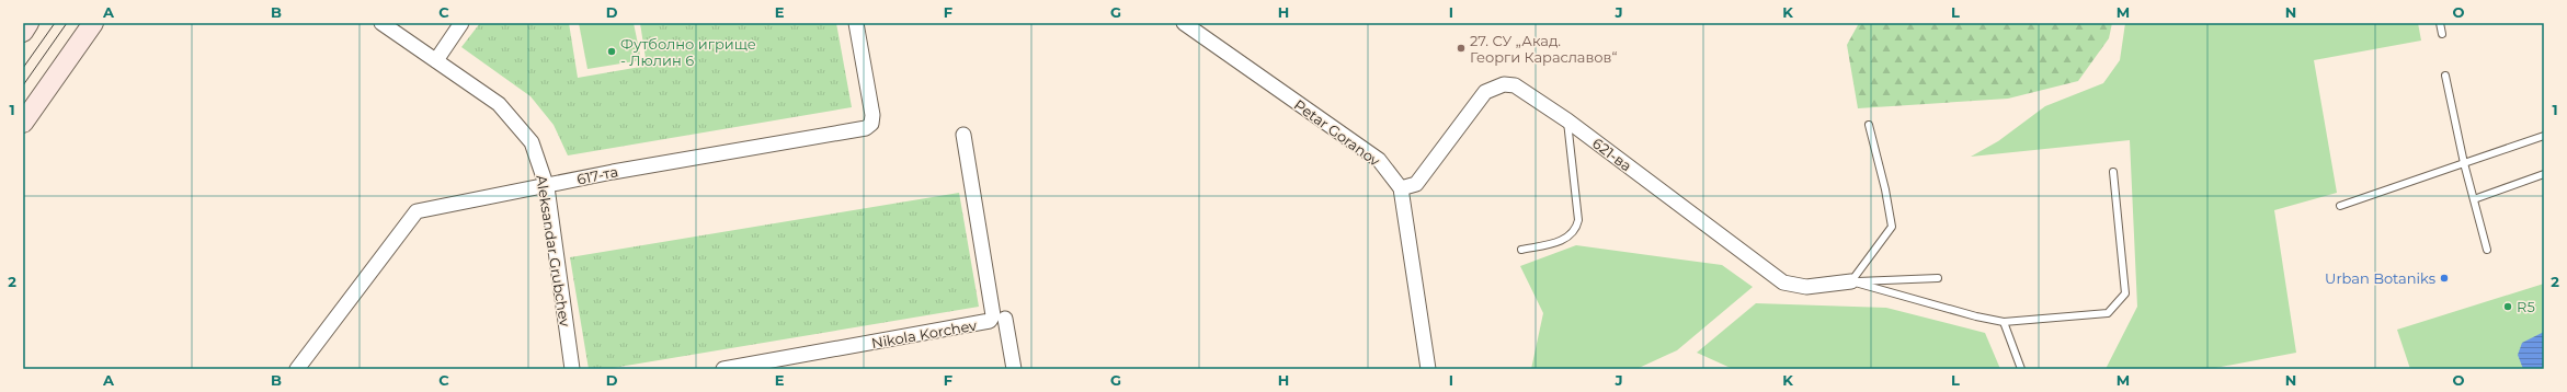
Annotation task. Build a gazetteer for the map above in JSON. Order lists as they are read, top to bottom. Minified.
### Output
{"streets":{"street":["Petar Goranov","621-ва","617-та","Aleksandar Grubchev","Nikola Korchev"]},"crossings":[["Petar Goranov","621-ва"],["617-та","Aleksandar Grubchev"]],"places":["27. СУ „Акад. Георги Караславов“","Футболно игрище - Люлин 6","Urban Botaniks","R5"],"grid":{"columns":["A","B","C","D","E","F","G","H","I","J","K","L","M","N","O"],"rows":["1","2"]}}
